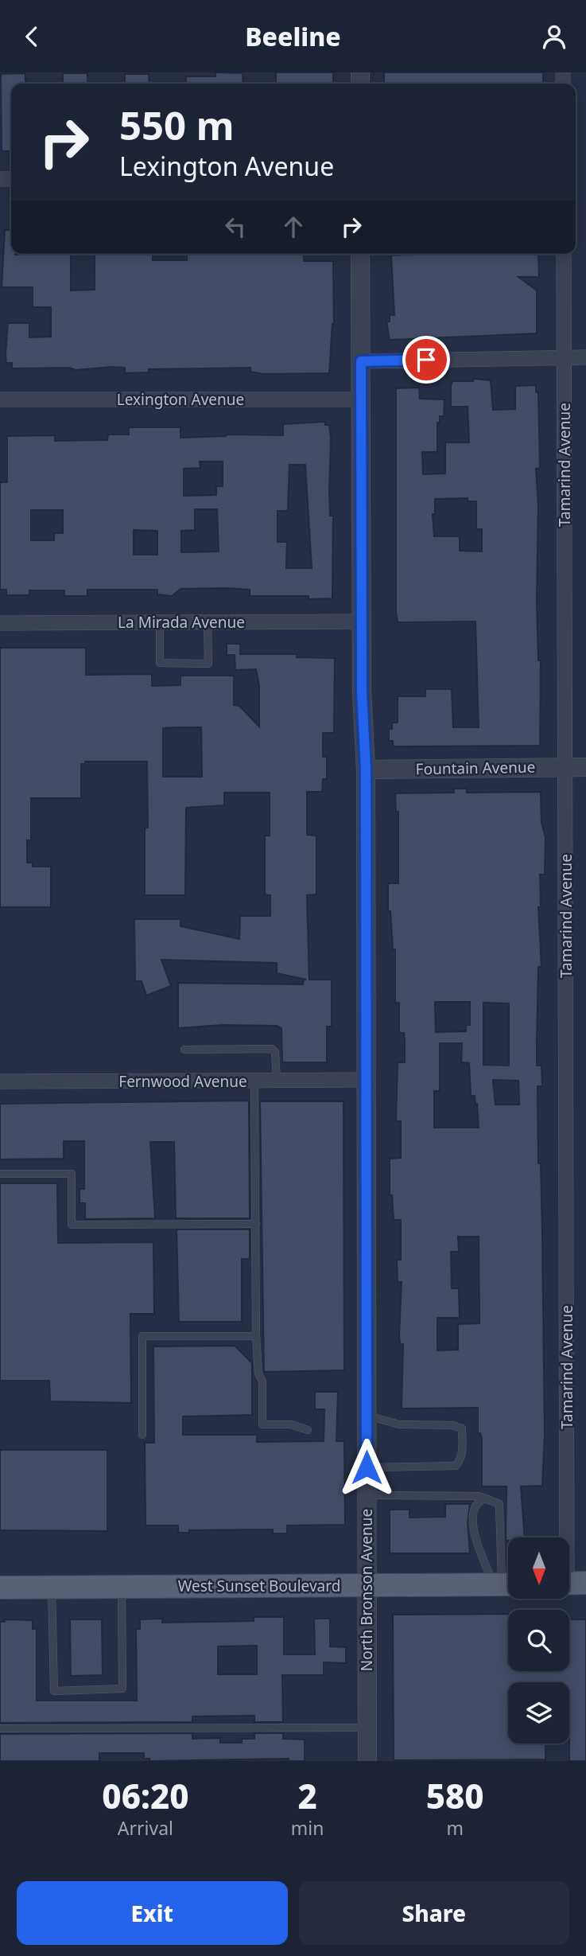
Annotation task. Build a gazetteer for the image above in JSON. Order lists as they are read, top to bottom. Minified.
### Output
{"streets":{"main road":["West Sunset Boulevard"],"street":["Lexington Avenue","Tamarind Avenue","La Mirada Avenue","Fountain Avenue","Fernwood Avenue","North Bronson Avenue"]},"crossings":[["Lexington Avenue","North Bronson Avenue"],["Tamarind Avenue","Fountain Avenue"],["La Mirada Avenue","North Bronson Avenue"],["Fountain Avenue","North Bronson Avenue"],["Fernwood Avenue","North Bronson Avenue"],["West Sunset Boulevard","North Bronson Avenue"]],"north":"bottom","page":{"header":"Beeline","turn":["550 m","Lexington Avenue"],"eta":["06:20","Arrival","2","min","580","m"],"buttons":["Exit","Share"]}}
